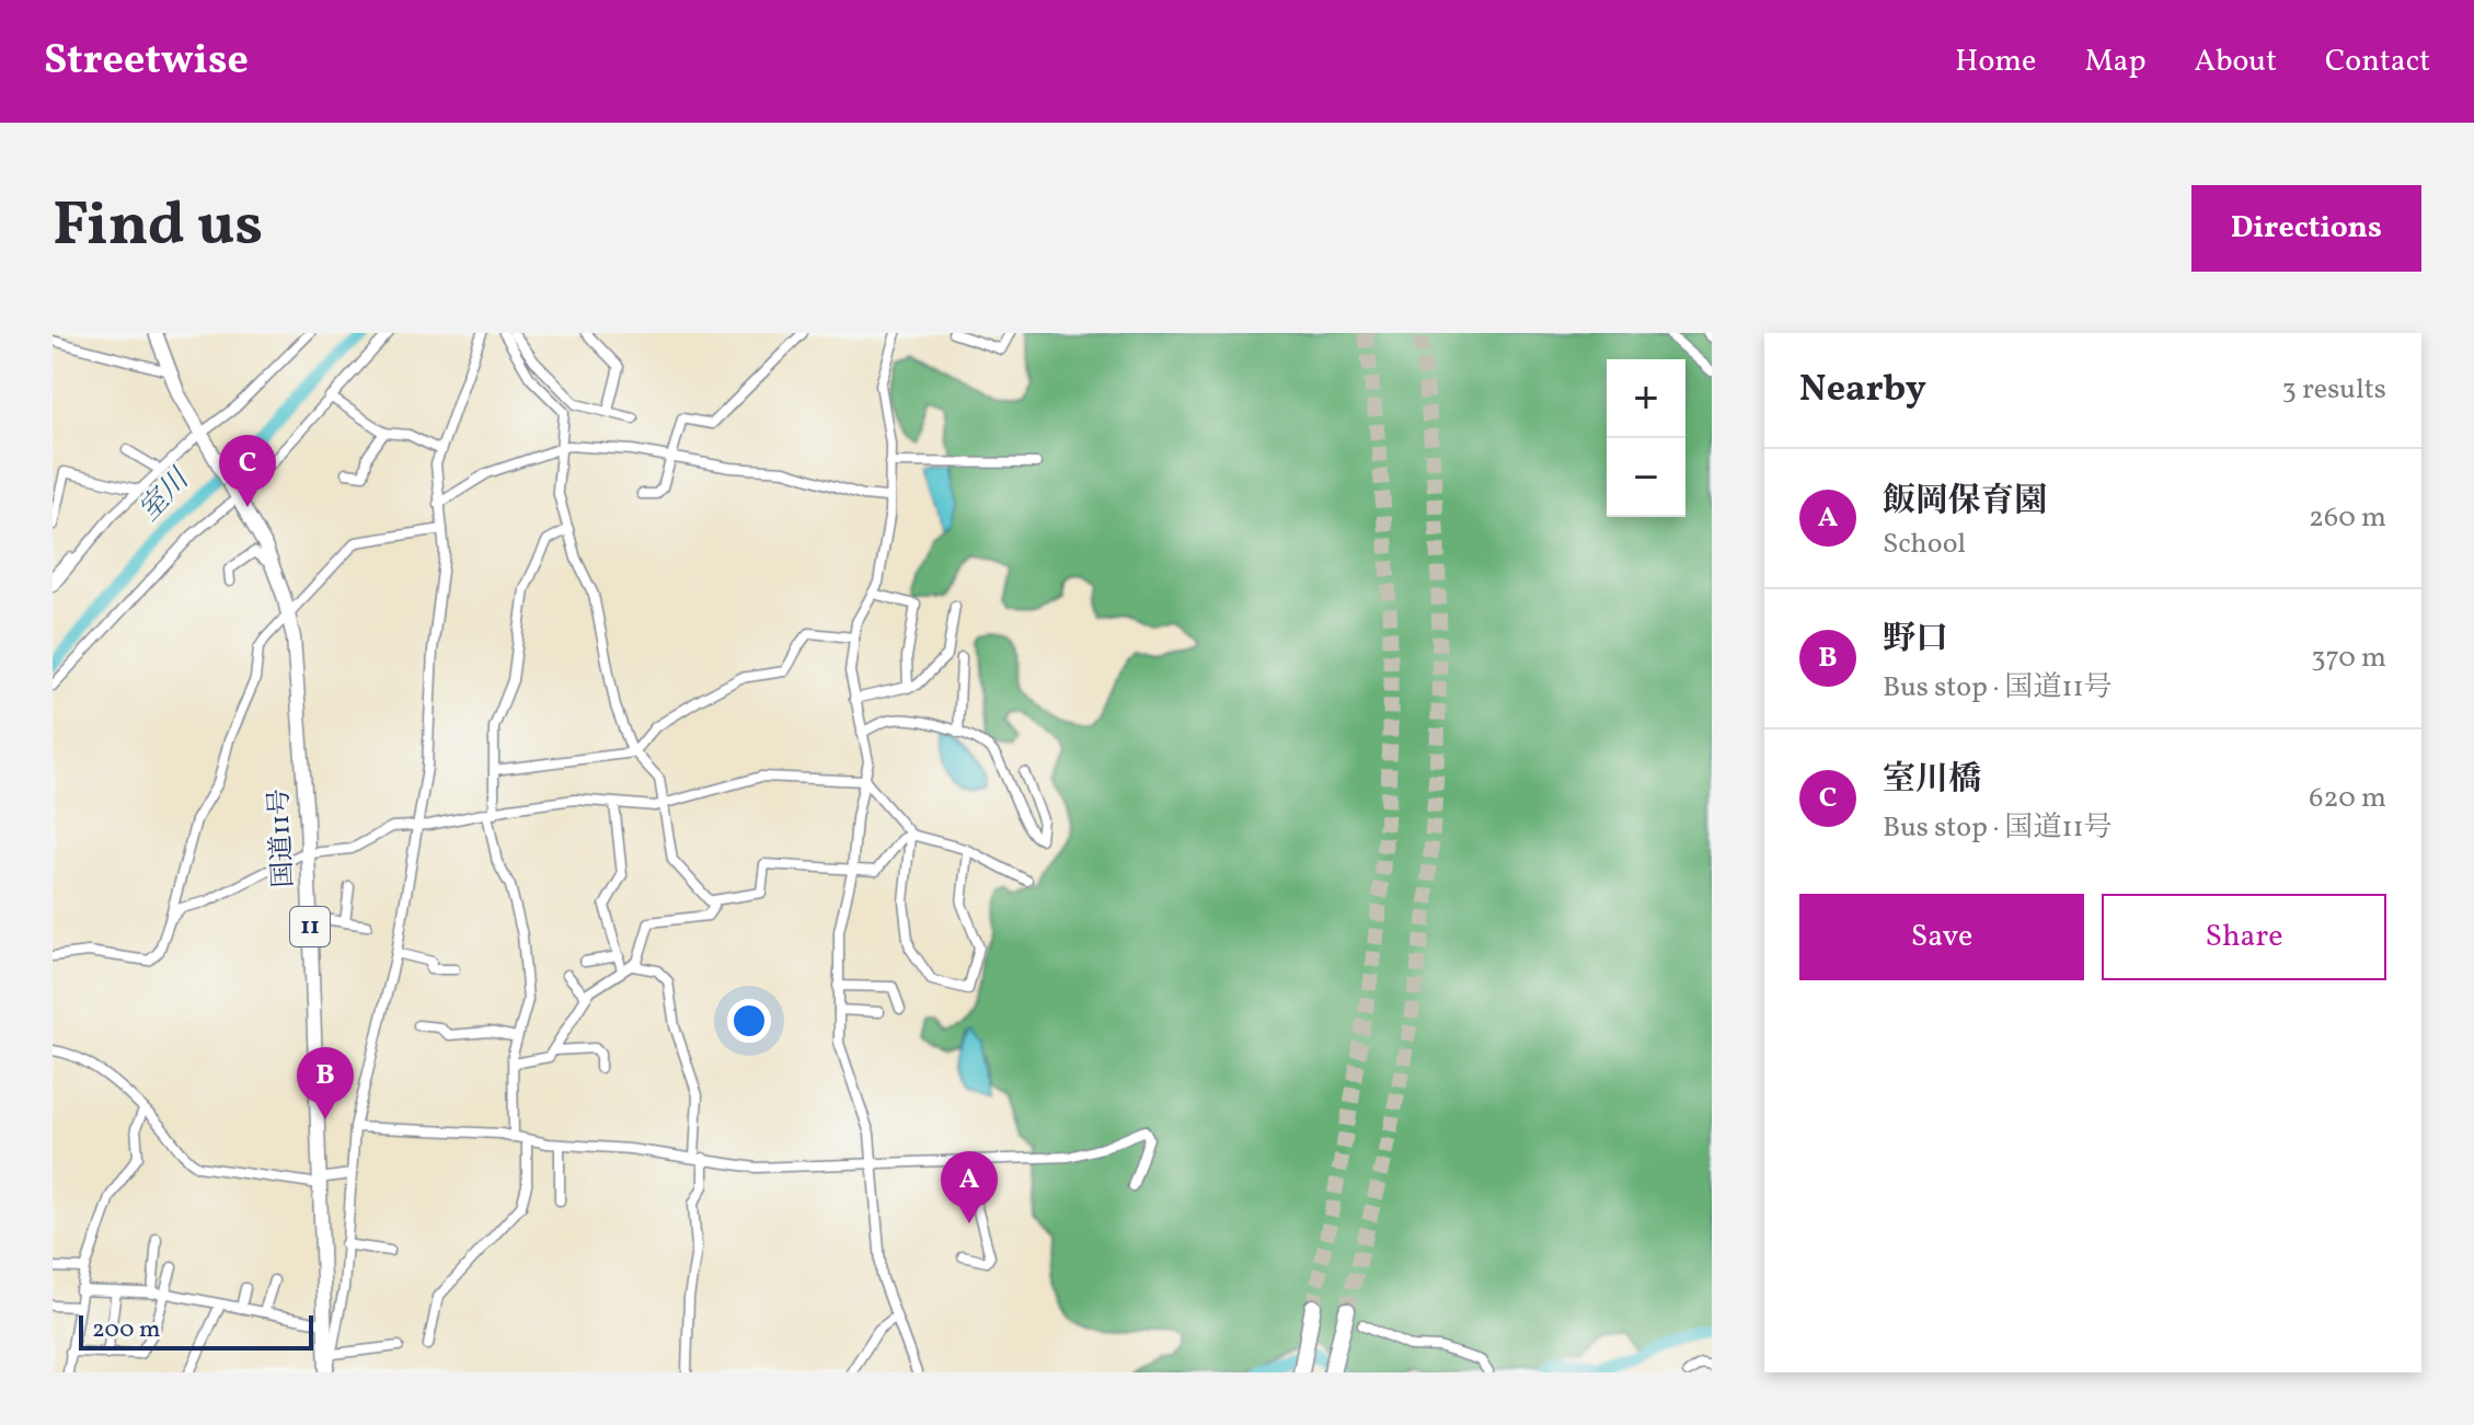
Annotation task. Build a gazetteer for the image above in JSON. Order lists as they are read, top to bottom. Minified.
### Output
{"streets":{"highway":["国道11号","11"]},"water":["室川"],"scale_bar":"200 m","page":{"header":"Streetwise","nav":["Home","Map","About","Contact"],"title":"Find us","buttons":["Directions",["Save","Share"]],"heading":["Nearby","3 results"],"map_buttons":["+","−"],"pins":["C","B","A"],"list":[{"mark":"A","name":"飯岡保育園","note":"School","value":"260 m"},{"mark":"B","name":"野口","note":"Bus stop · 国道11号","value":"370 m"},{"mark":"C","name":"室川橋","note":"Bus stop · 国道11号","value":"620 m"}],"scale":"200 m"}}
